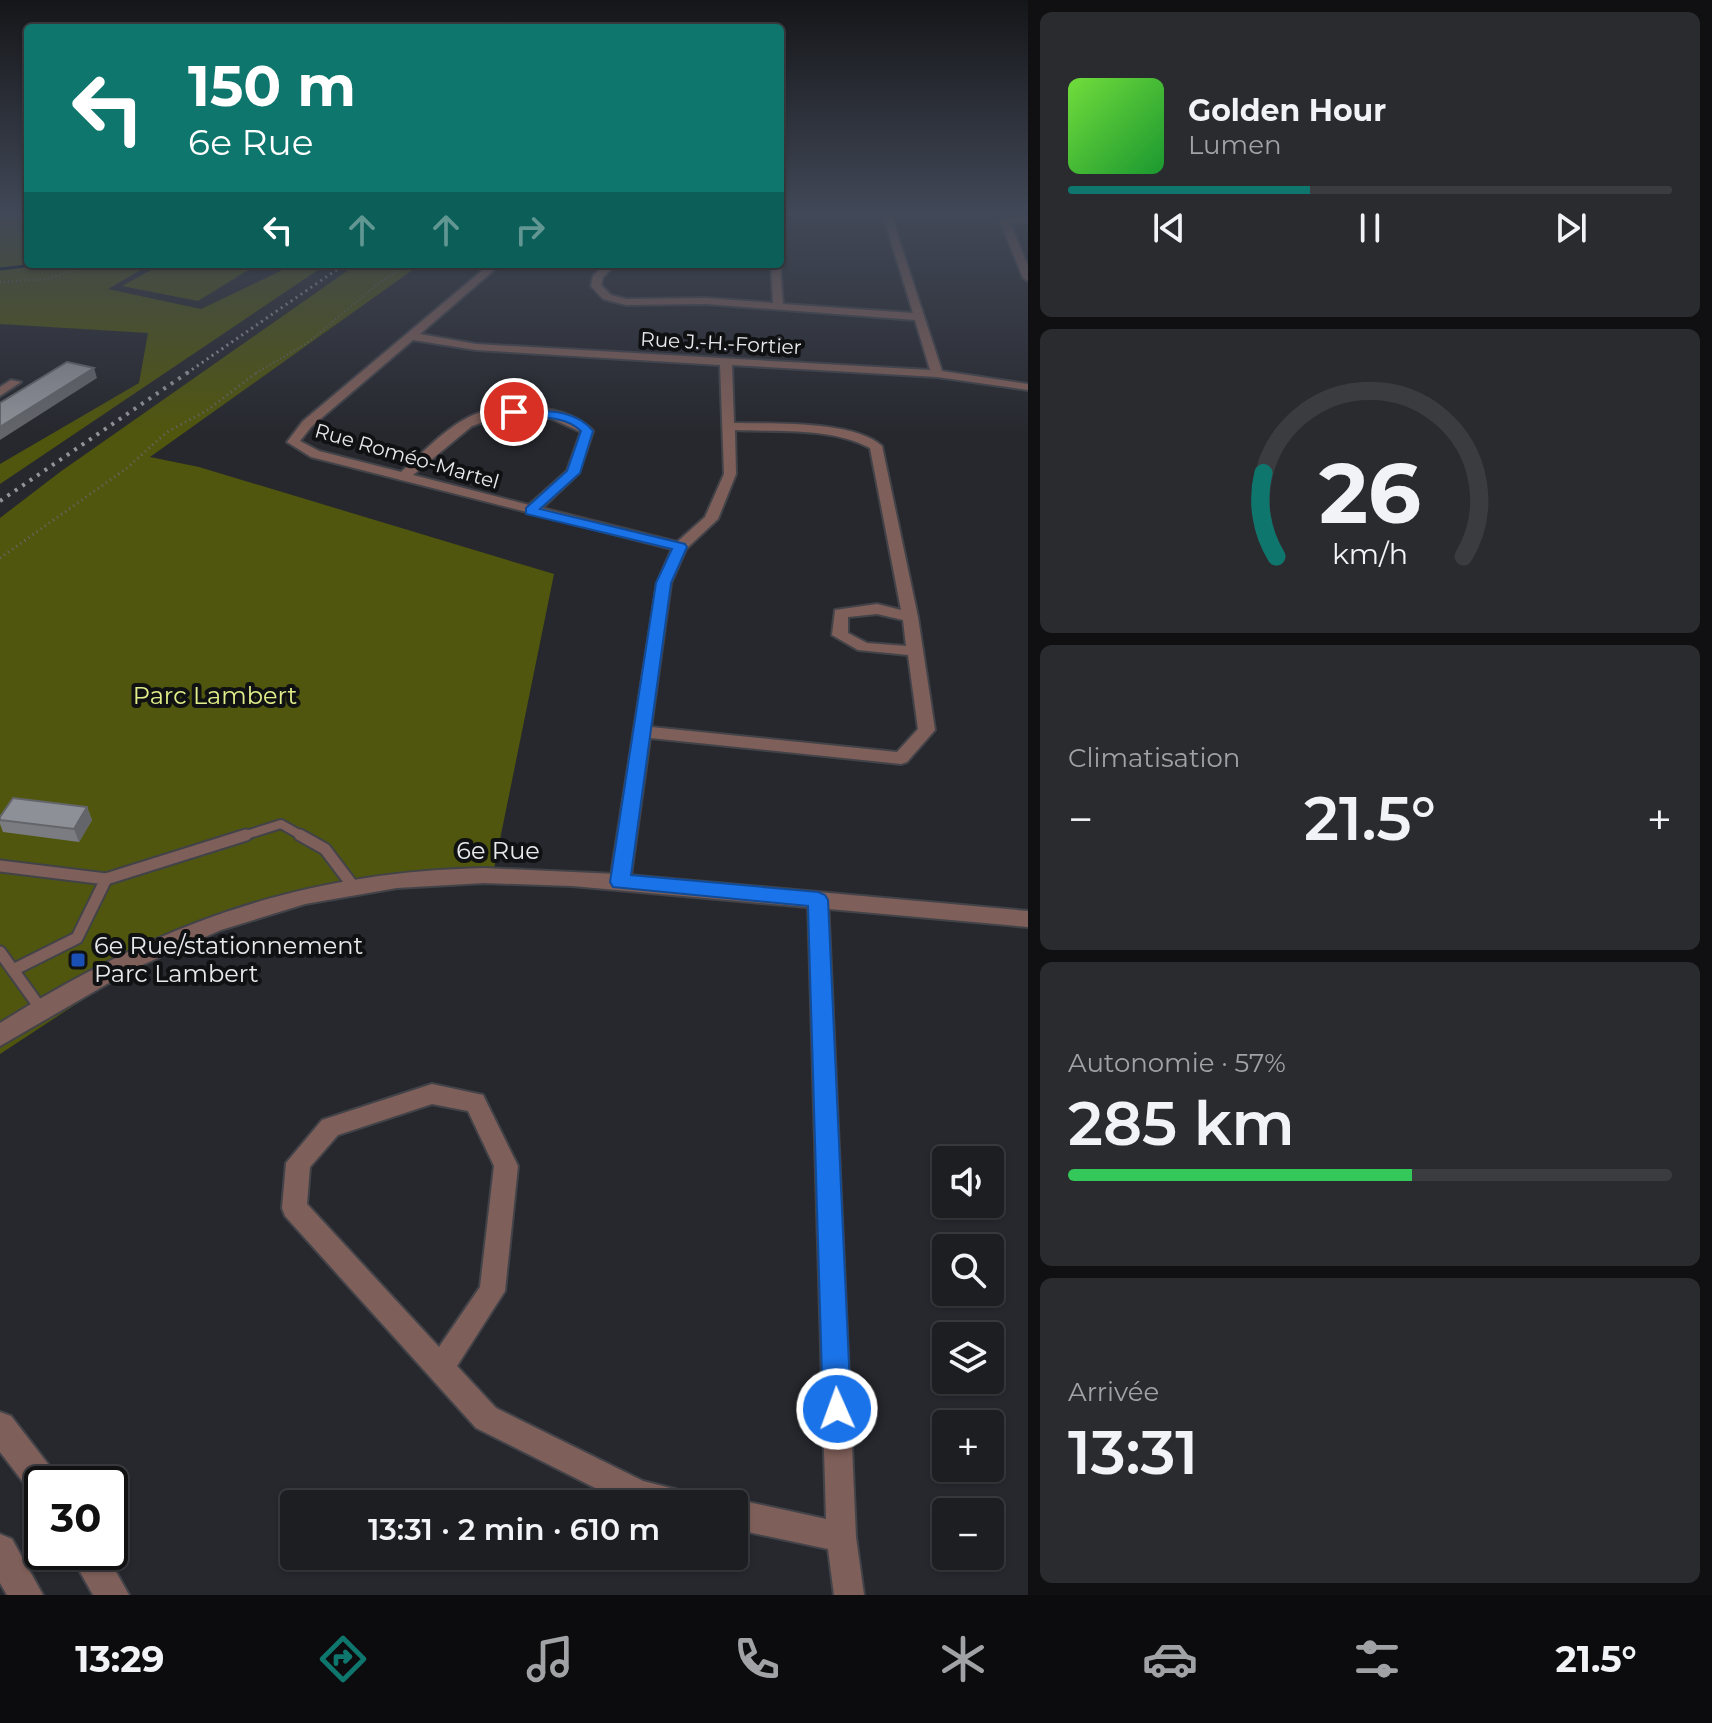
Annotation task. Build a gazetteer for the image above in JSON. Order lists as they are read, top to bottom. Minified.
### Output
{"streets":{"street":["Rue J.-H.-Fortier","Rue Roméo-Martel","6e Rue"]},"crossings":[["Rue J.-H.-Fortier","Rue Roméo-Martel"]],"parks":["Parc Lambert"],"places":{"transit":["6e Rue/stationnement Parc Lambert"]},"page":{"turn":["150 m","6e Rue"],"song":["Golden Hour","Lumen"],"tile":["Climatisation",["Autonomie · 57%","285 km"],["Arrivée","13:31"]],"heat":["−","21.5°","+"],"map_buttons":["+","−"],"limit":"30","trip":"13:31 · 2 min · 610 m","tabs":["13:29","21.5°"],"gauge":["26","km/h"]}}
